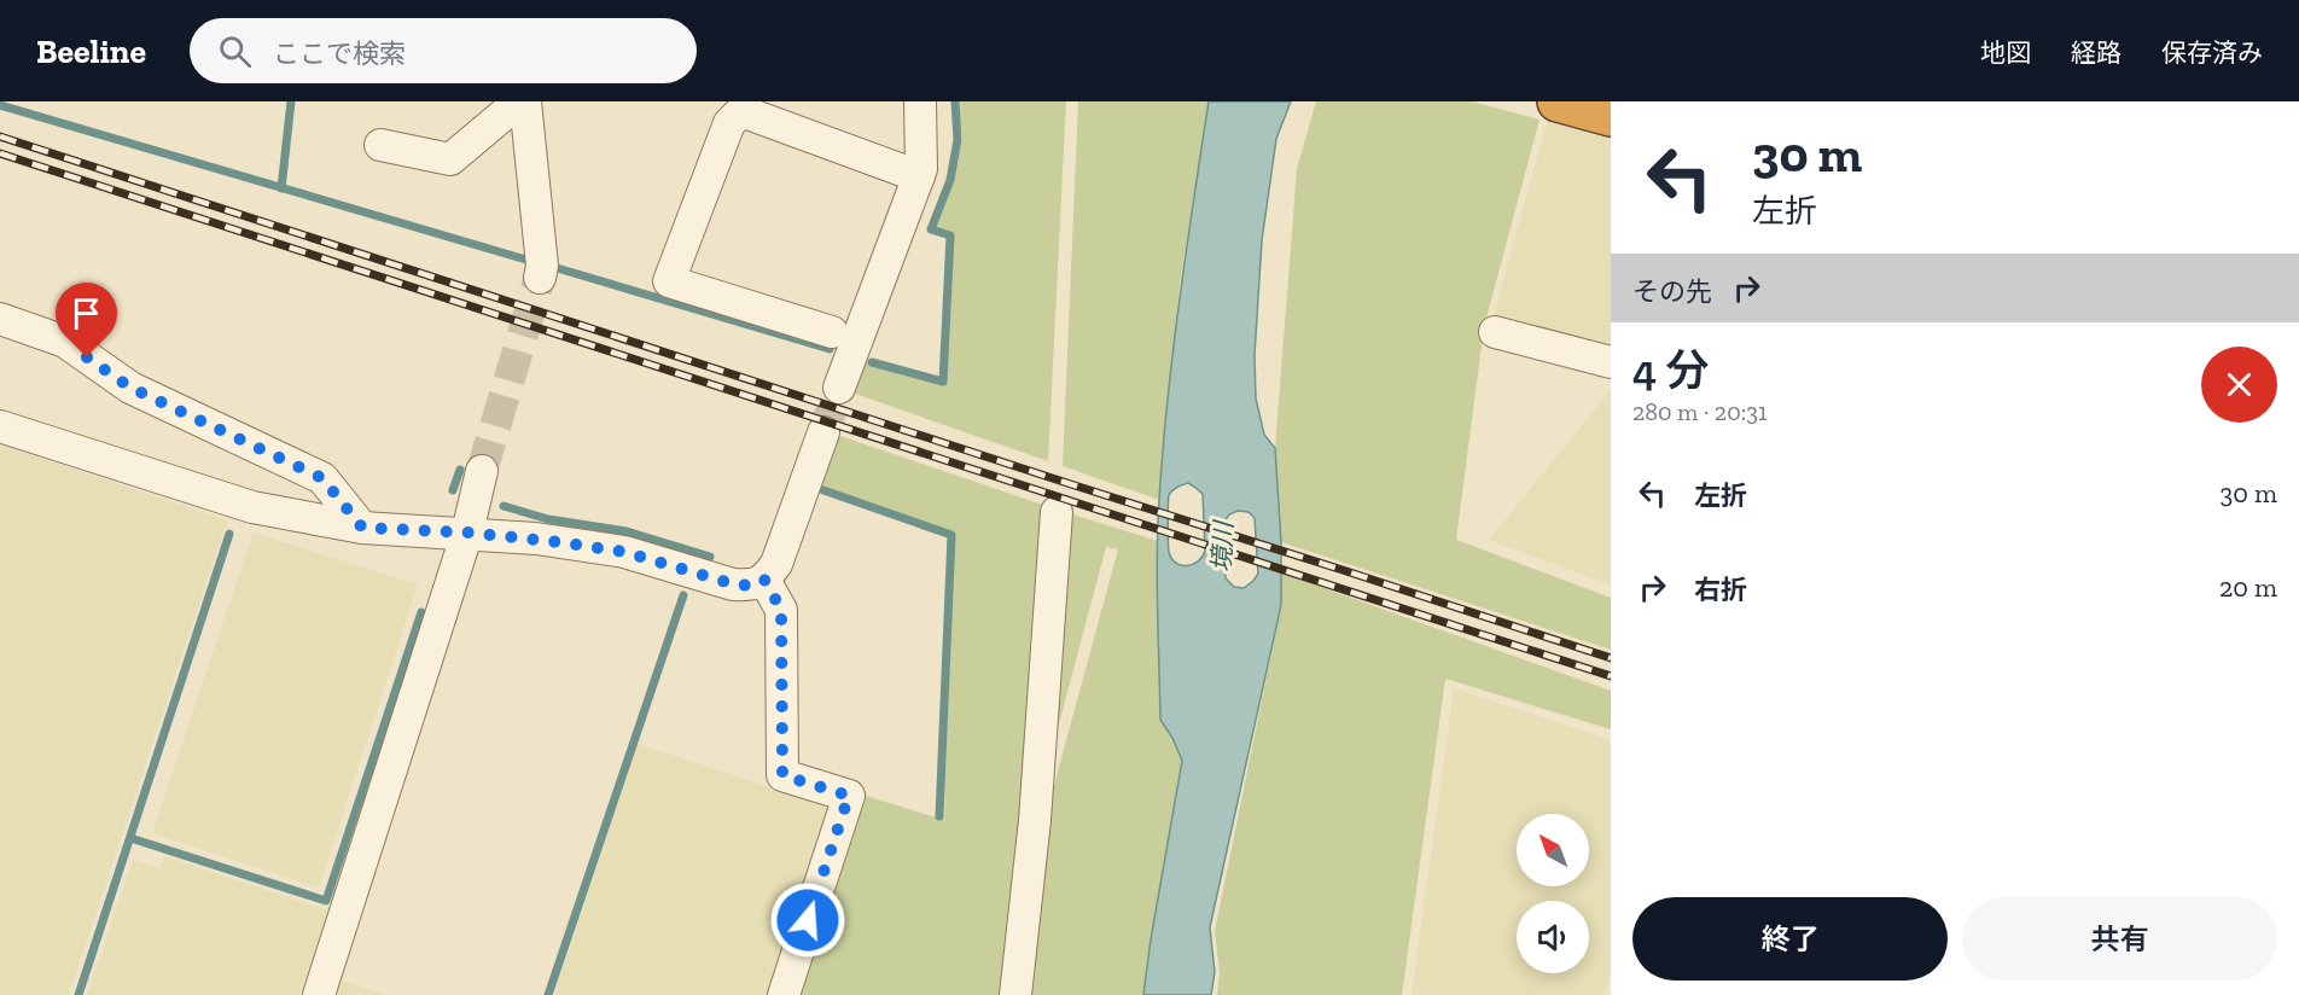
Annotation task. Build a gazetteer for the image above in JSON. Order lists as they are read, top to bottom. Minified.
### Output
{"water":["境川"],"north":"top left","page":{"header":"Beeline","search":"ここで検索","nav":["地図","経路","保存済み"],"turn":["30 m","左折"],"then":"その先","heading":["4 分","280 m · 20:31"],"list":[{"name":"左折","value":"30 m"},{"name":"右折","value":"20 m"}],"buttons":["終了","共有"]}}
